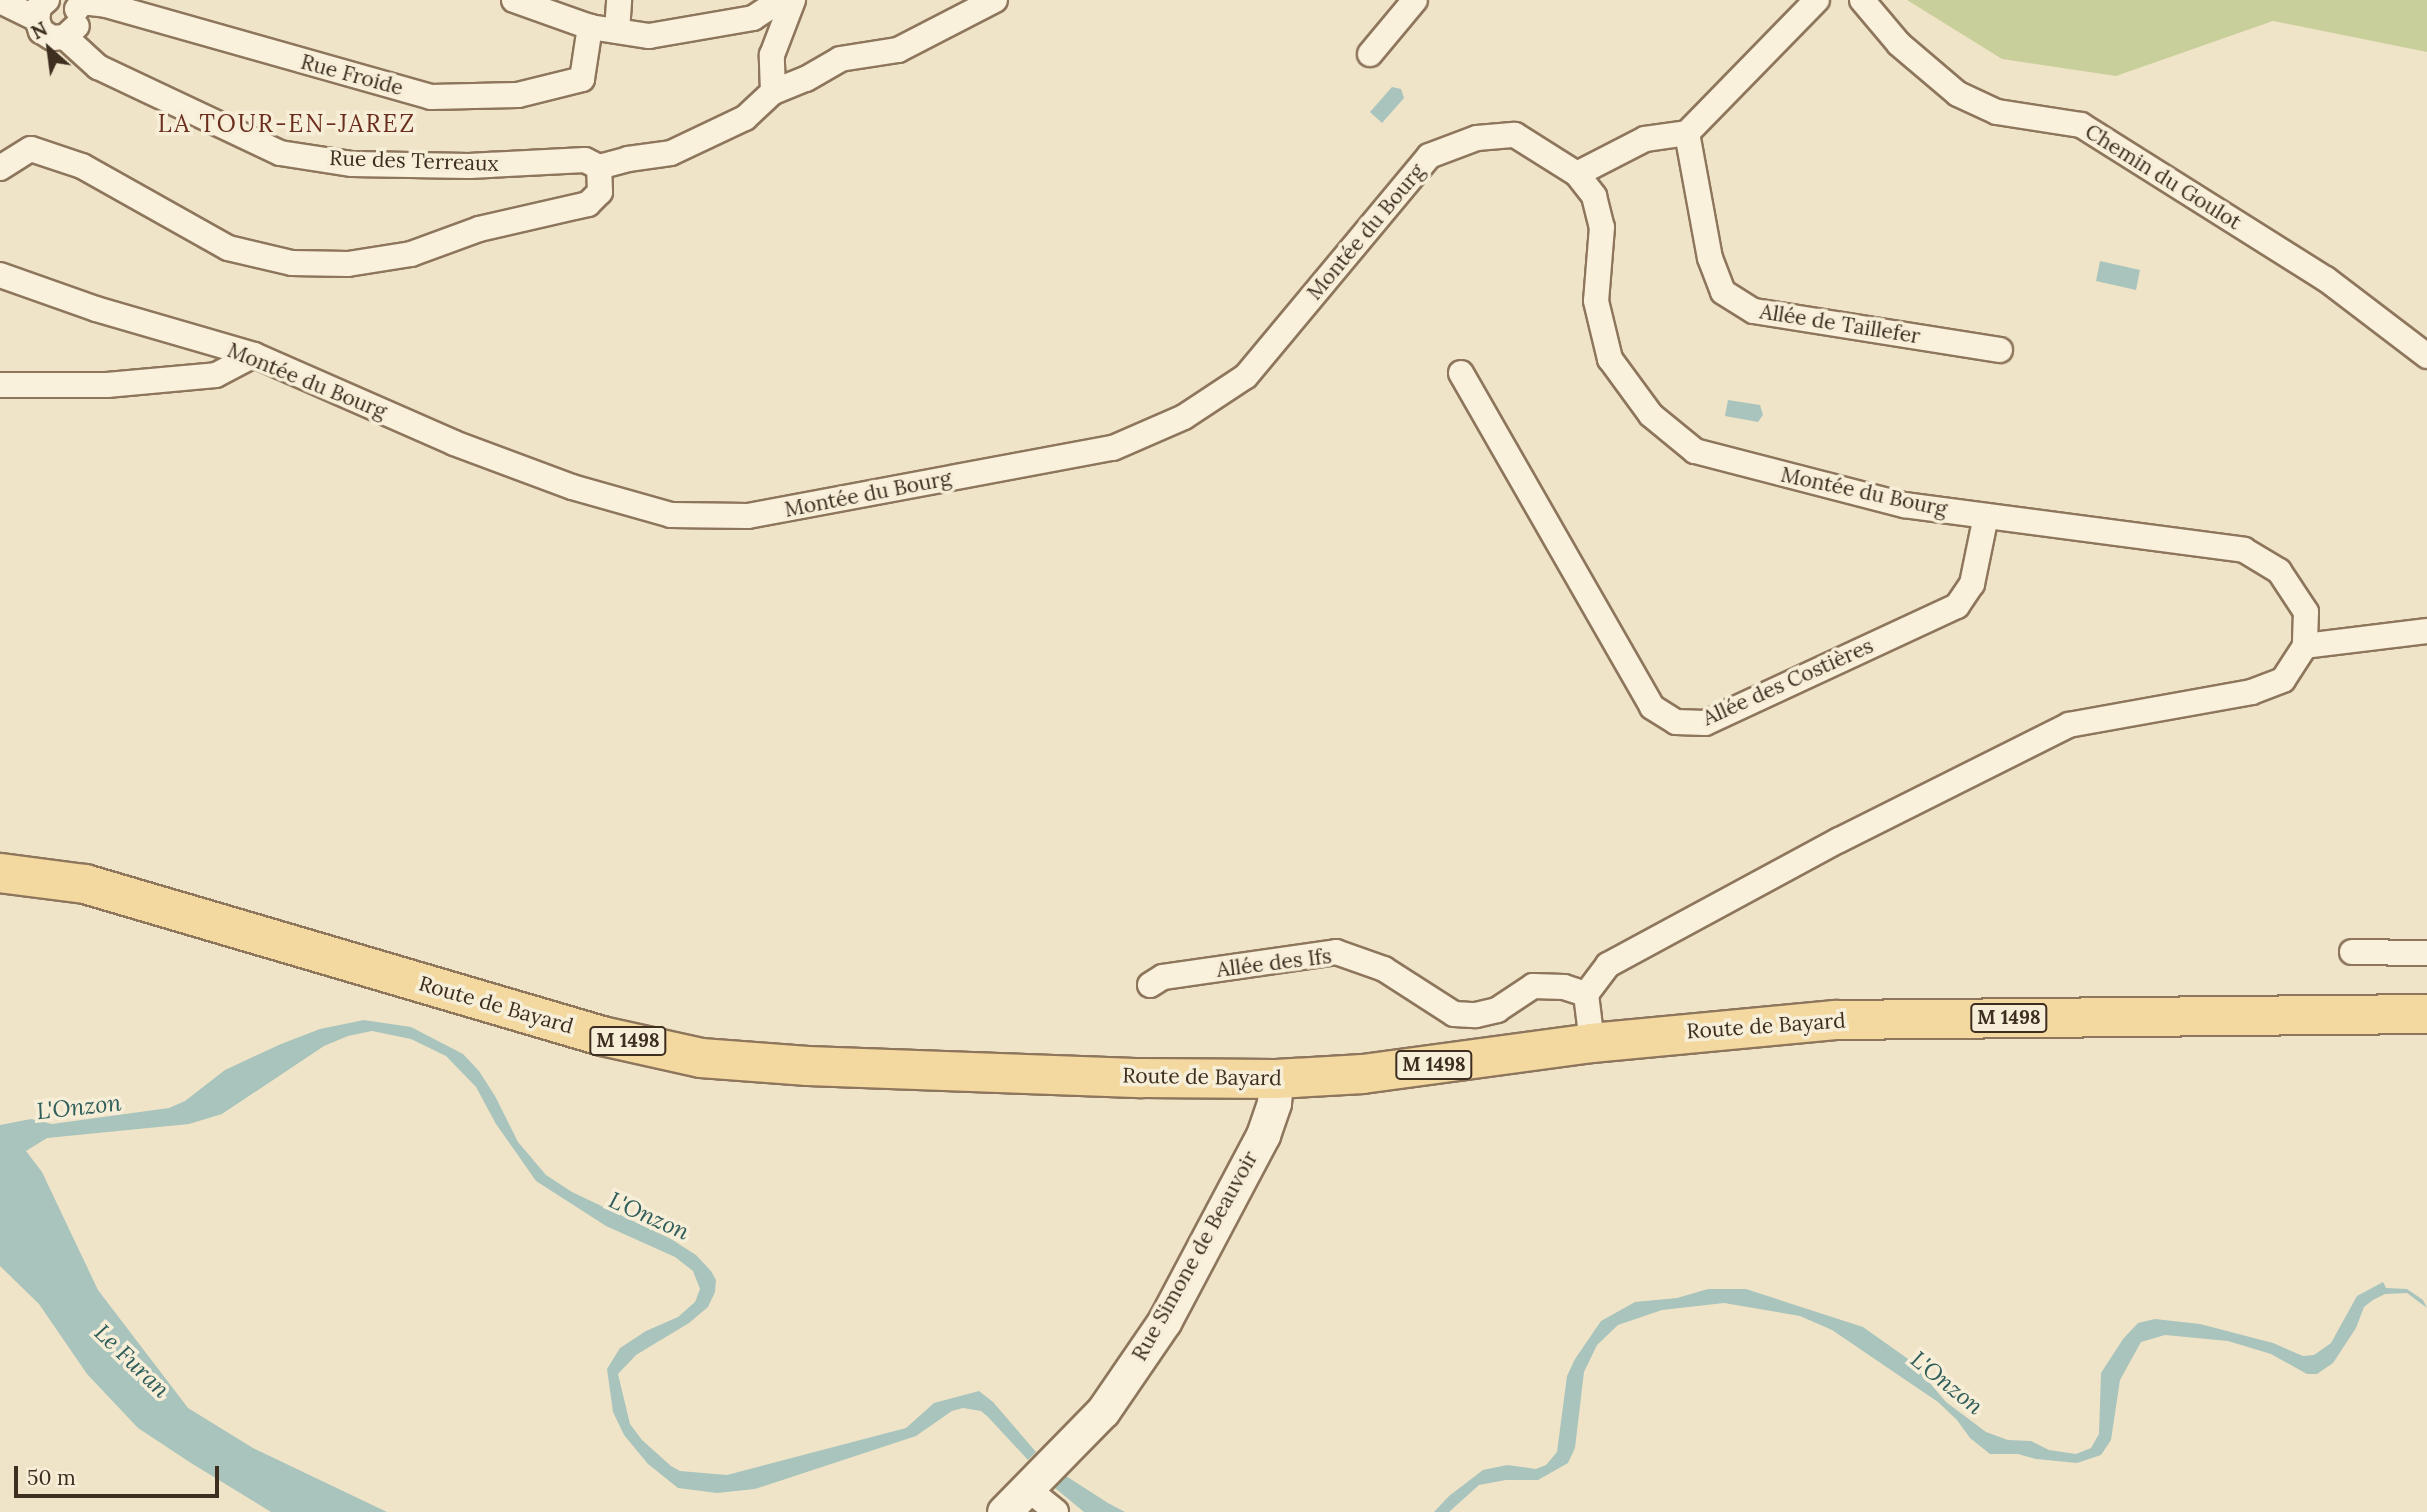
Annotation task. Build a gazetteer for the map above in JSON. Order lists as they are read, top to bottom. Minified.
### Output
{"streets":{"main road":["Route de Bayard","M 1498","Rue Simone de Beauvoir"],"street":["Rue Froide","Rue des Terreaux","Chemin du Goulot","Montée du Bourg","Allée de Taillefer","Allée des Costières","Allée des Ifs"]},"crossings":[["Montée du Bourg","Allée des Costières"],["Route de Bayard","Rue Simone de Beauvoir"]],"districts":["LA TOUR-EN-JAREZ"],"water":["L'Onzon","Le Furan"],"scale_bar":"50 m","north":"top left"}
